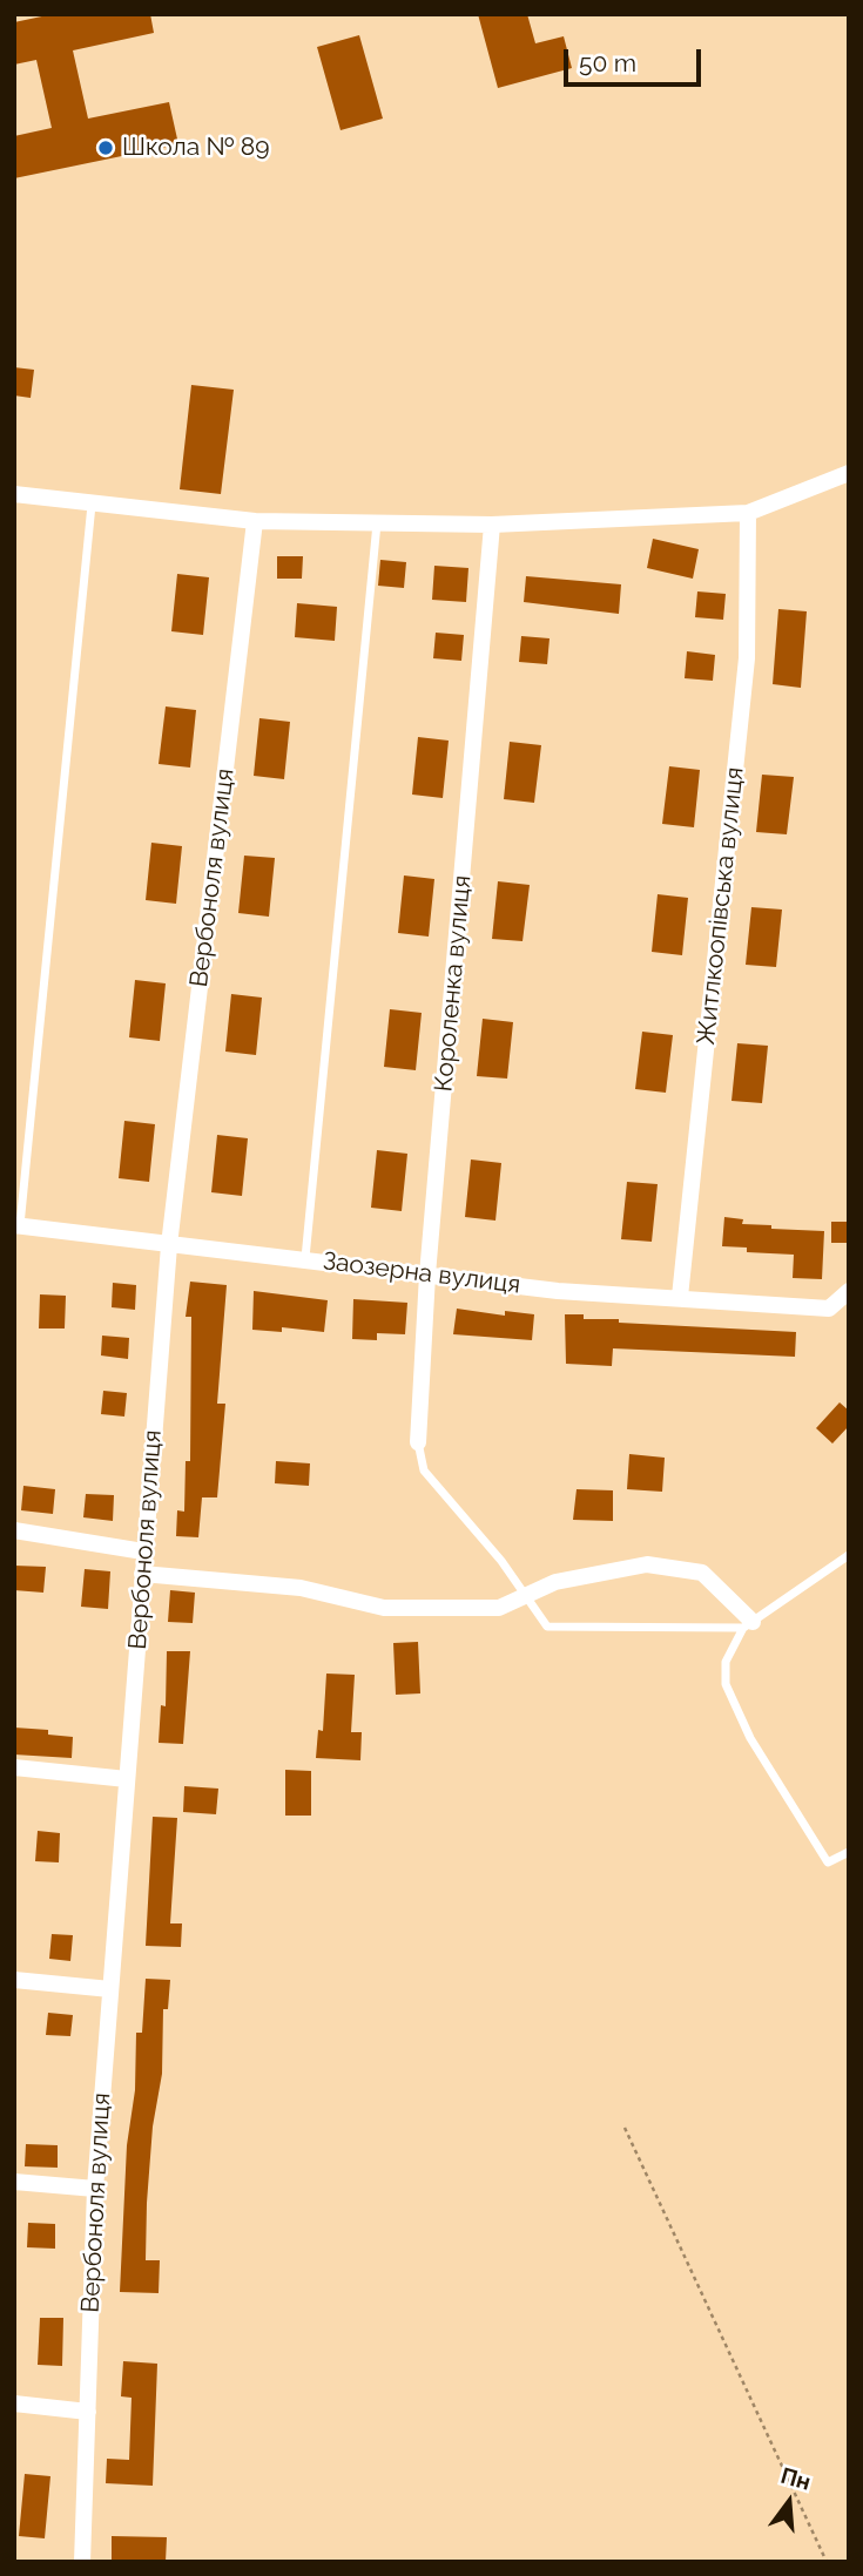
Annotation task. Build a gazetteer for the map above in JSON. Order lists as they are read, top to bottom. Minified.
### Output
{"streets":{"street":["Вербоноля вулиця","Житлкоопівська вулиця","Короленка вулиця","Заозерна вулиця"]},"crossings":[["Вербоноля вулиця","Заозерна вулиця"],["Житлкоопівська вулиця","Заозерна вулиця"],["Короленка вулиця","Заозерна вулиця"]],"places":["Школа № 89"],"scale_bar":"50 m","north":"top"}
